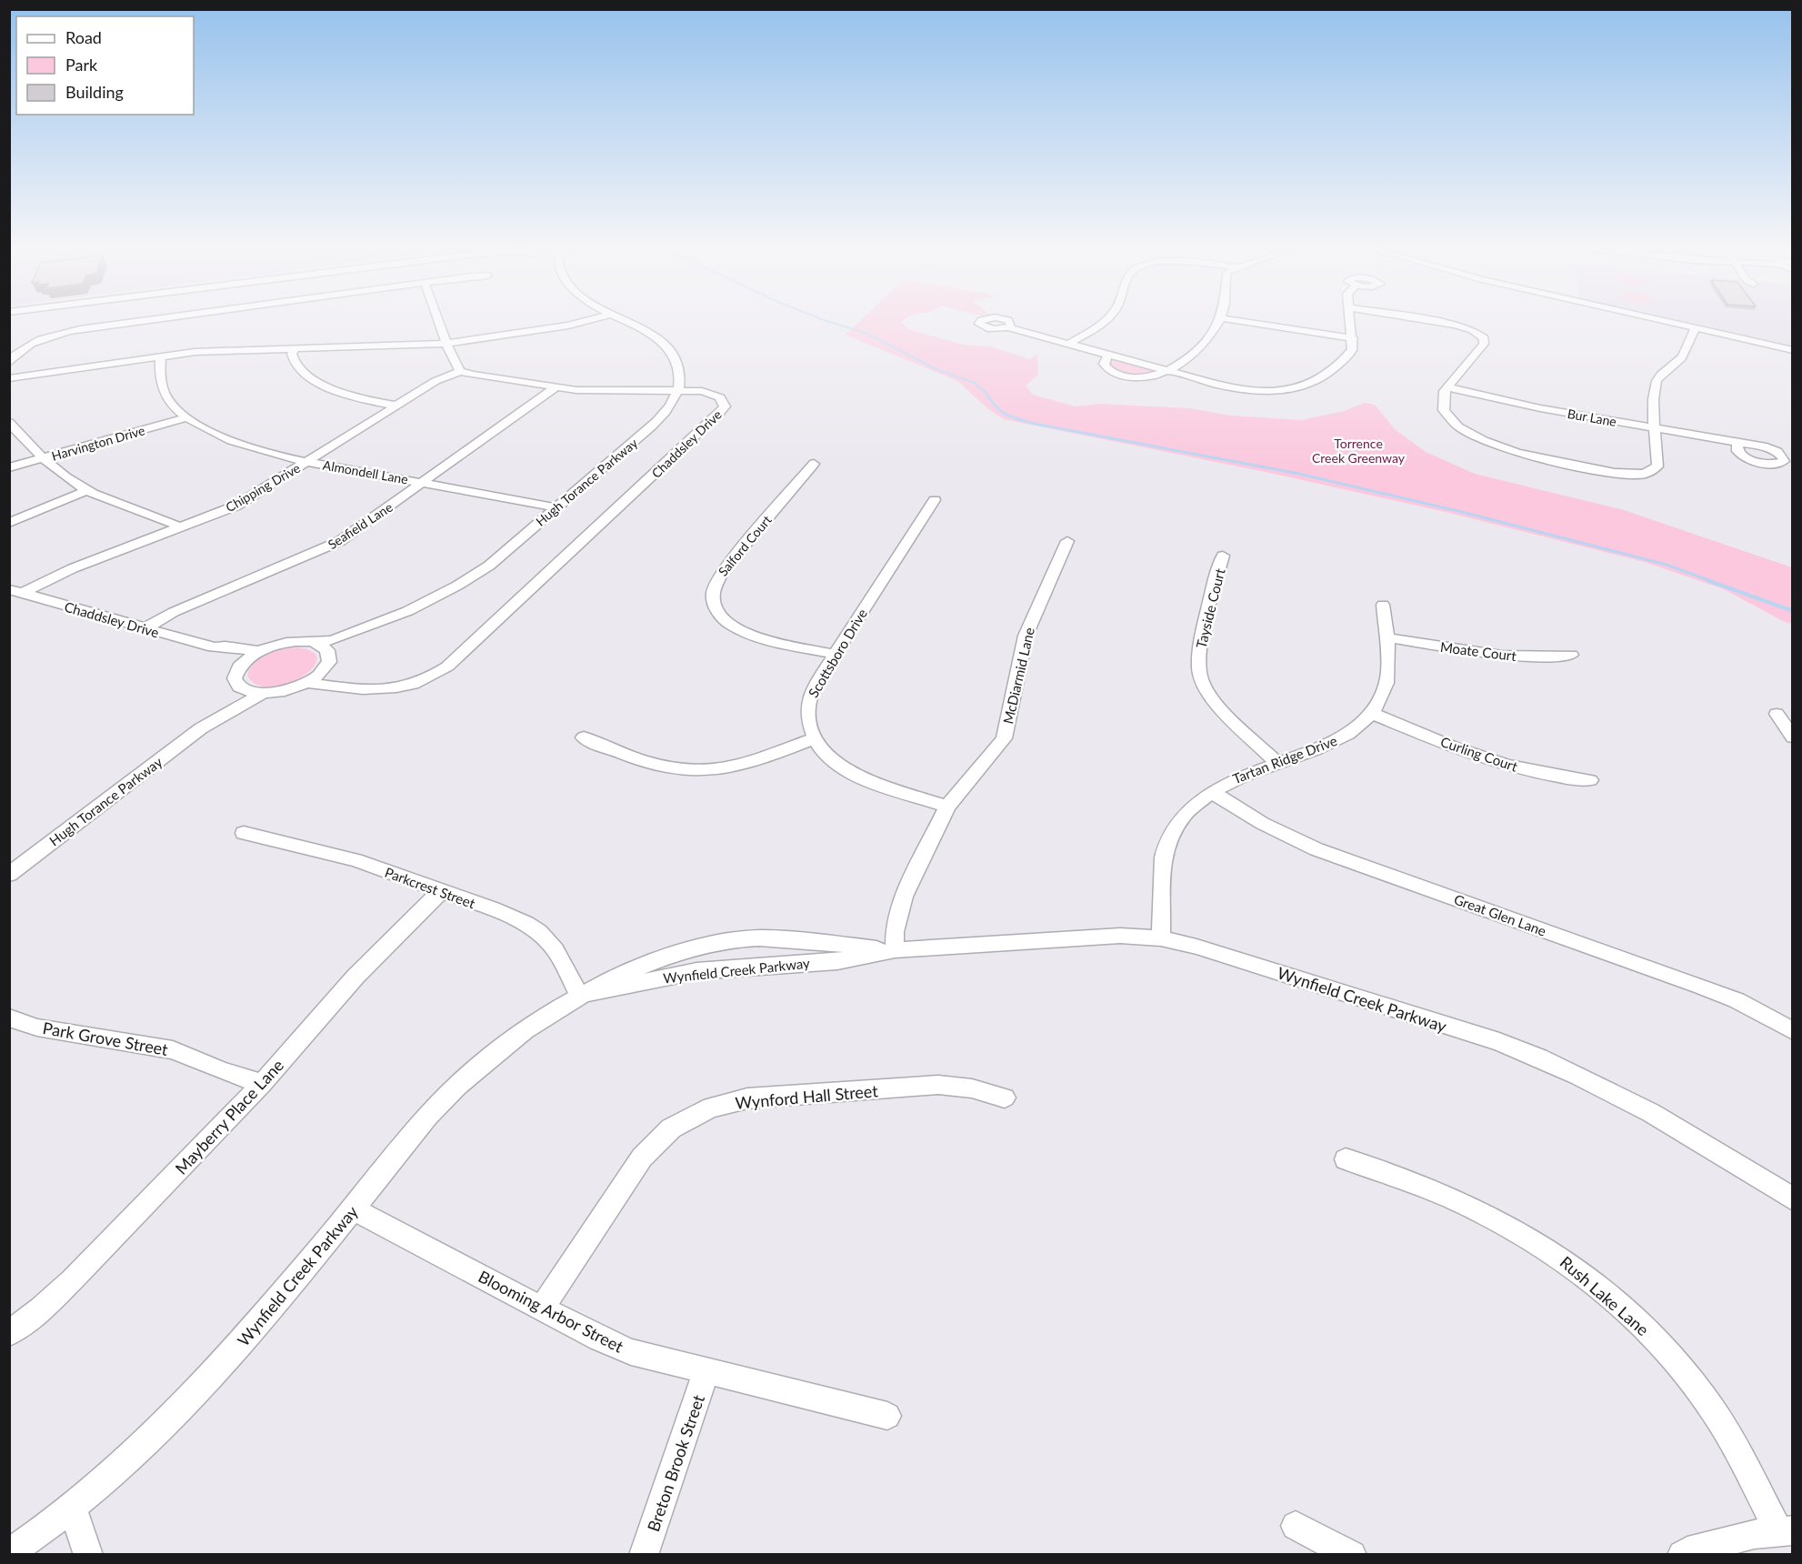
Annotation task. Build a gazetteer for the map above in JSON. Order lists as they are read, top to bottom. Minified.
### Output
{"streets":{"street":["Bur Lane","Harvington Drive","Chaddsley Drive","Almondell Lane","Hugh Torance Parkway","Chipping Drive","Seafield Lane","Salford Court","Tayside Court","Moate Court","Scottsboro Drive","McDiarmid Lane","Curling Court","Tartan Ridge Drive","Parkcrest Street","Great Glen Lane","Wynfield Creek Parkway","Park Grove Street","Wynford Hall Street","Mayberry Place Lane","Rush Lake Lane","Blooming Arbor Street","Breton Brook Street"]},"crossings":[["Harvington Drive","Almondell Lane"],["Chaddsley Drive","Hugh Torance Parkway"],["Chaddsley Drive","Chipping Drive"],["Chaddsley Drive","Seafield Lane"],["Almondell Lane","Hugh Torance Parkway"],["Almondell Lane","Chipping Drive"],["Almondell Lane","Seafield Lane"],["Salford Court","Scottsboro Drive"],["Tayside Court","Tartan Ridge Drive"],["Moate Court","Tartan Ridge Drive"],["Scottsboro Drive","McDiarmid Lane"],["McDiarmid Lane","Wynfield Creek Parkway"],["Curling Court","Tartan Ridge Drive"],["Tartan Ridge Drive","Great Glen Lane"],["Tartan Ridge Drive","Wynfield Creek Parkway"],["Parkcrest Street","Wynfield Creek Parkway"],["Parkcrest Street","Mayberry Place Lane"],["Wynfield Creek Parkway","Blooming Arbor Street"],["Park Grove Street","Mayberry Place Lane"],["Wynford Hall Street","Blooming Arbor Street"],["Blooming Arbor Street","Breton Brook Street"]],"parks":["Torrence Creek Greenway"],"legend":["Road","Park","Building"]}
